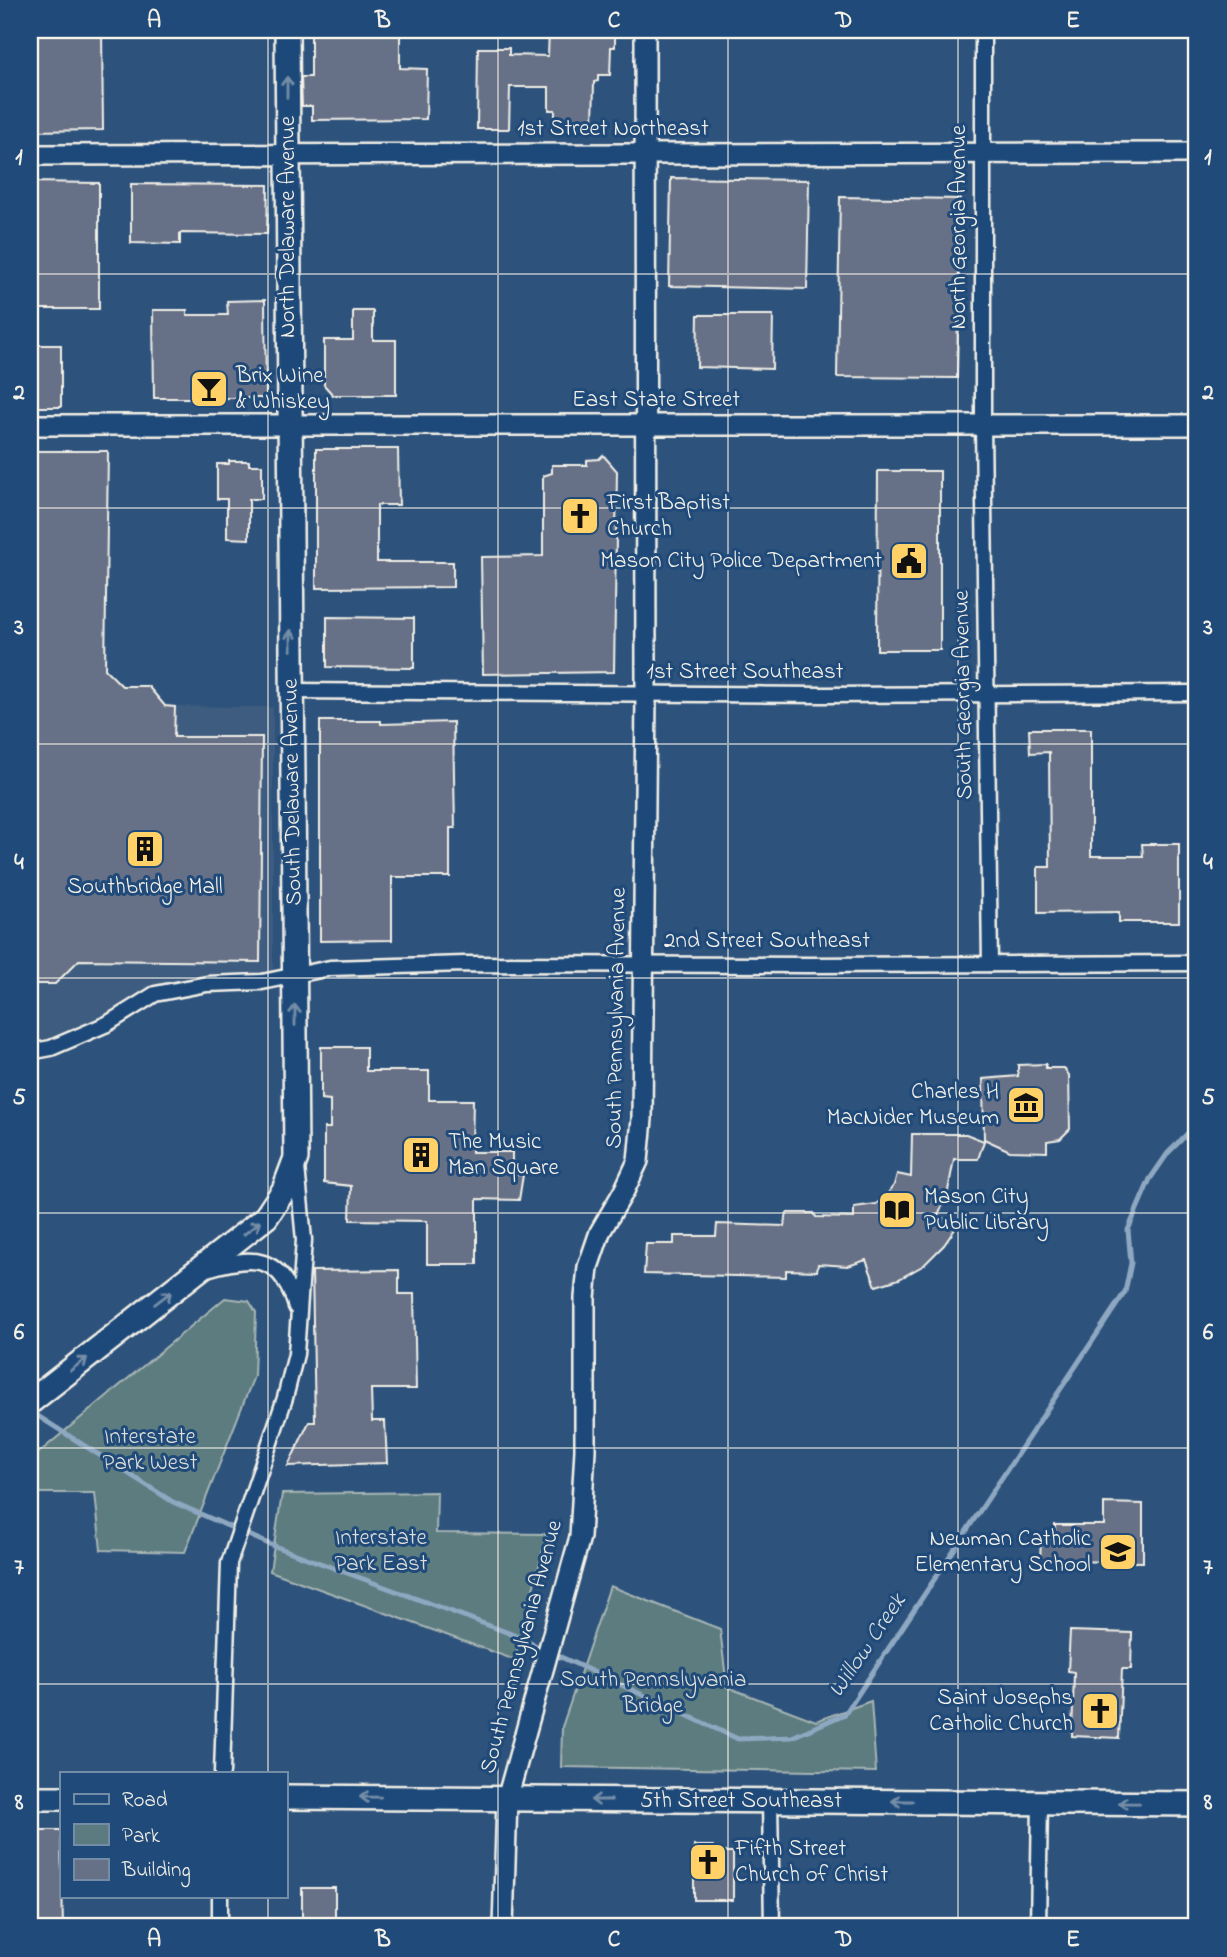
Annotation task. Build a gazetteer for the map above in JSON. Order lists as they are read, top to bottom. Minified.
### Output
{"streets":{"main road":["1st Street Northeast","North Delaware Avenue","East State Street","South Delaware Avenue","South Pennsylvania Avenue","5th Street Southeast"],"street":["North Georgia Avenue","1st Street Southeast","South Georgia Avenue","2nd Street Southeast"]},"crossings":[["1st Street Northeast","North Delaware Avenue"],["1st Street Northeast","North Georgia Avenue"],["1st Street Northeast","South Pennsylvania Avenue"],["North Delaware Avenue","East State Street"],["North Delaware Avenue","South Delaware Avenue"],["North Georgia Avenue","East State Street"],["North Georgia Avenue","South Georgia Avenue"],["East State Street","South Georgia Avenue"],["East State Street","South Delaware Avenue"],["East State Street","South Pennsylvania Avenue"],["1st Street Southeast","South Georgia Avenue"],["1st Street Southeast","South Delaware Avenue"],["1st Street Southeast","South Pennsylvania Avenue"],["South Georgia Avenue","2nd Street Southeast"],["South Delaware Avenue","2nd Street Southeast"],["2nd Street Southeast","South Pennsylvania Avenue"],["South Pennsylvania Avenue","5th Street Southeast"]],"one_way":["5th Street Southeast"],"water":["Willow Creek"],"parks":["Interstate Park West","Interstate Park East","South Pennslyvania Bridge"],"places":{"bar":["Brix Wine & Whiskey"],"church":["First Baptist Church","Saint Josephs Catholic Church","Fifth Street Church of Christ"],"public building":["Mason City Police Department"],"building":["Southbridge Mall","The Music Man Square"],"museum":["Charles H MacNider Museum"],"library":["Mason City Public Library"],"school or university":["Newman Catholic Elementary School"]},"legend":["Road","Park","Building"],"grid":{"columns":["A","B","C","D","E"],"rows":["1","2","3","4","5","6","7","8"]}}
